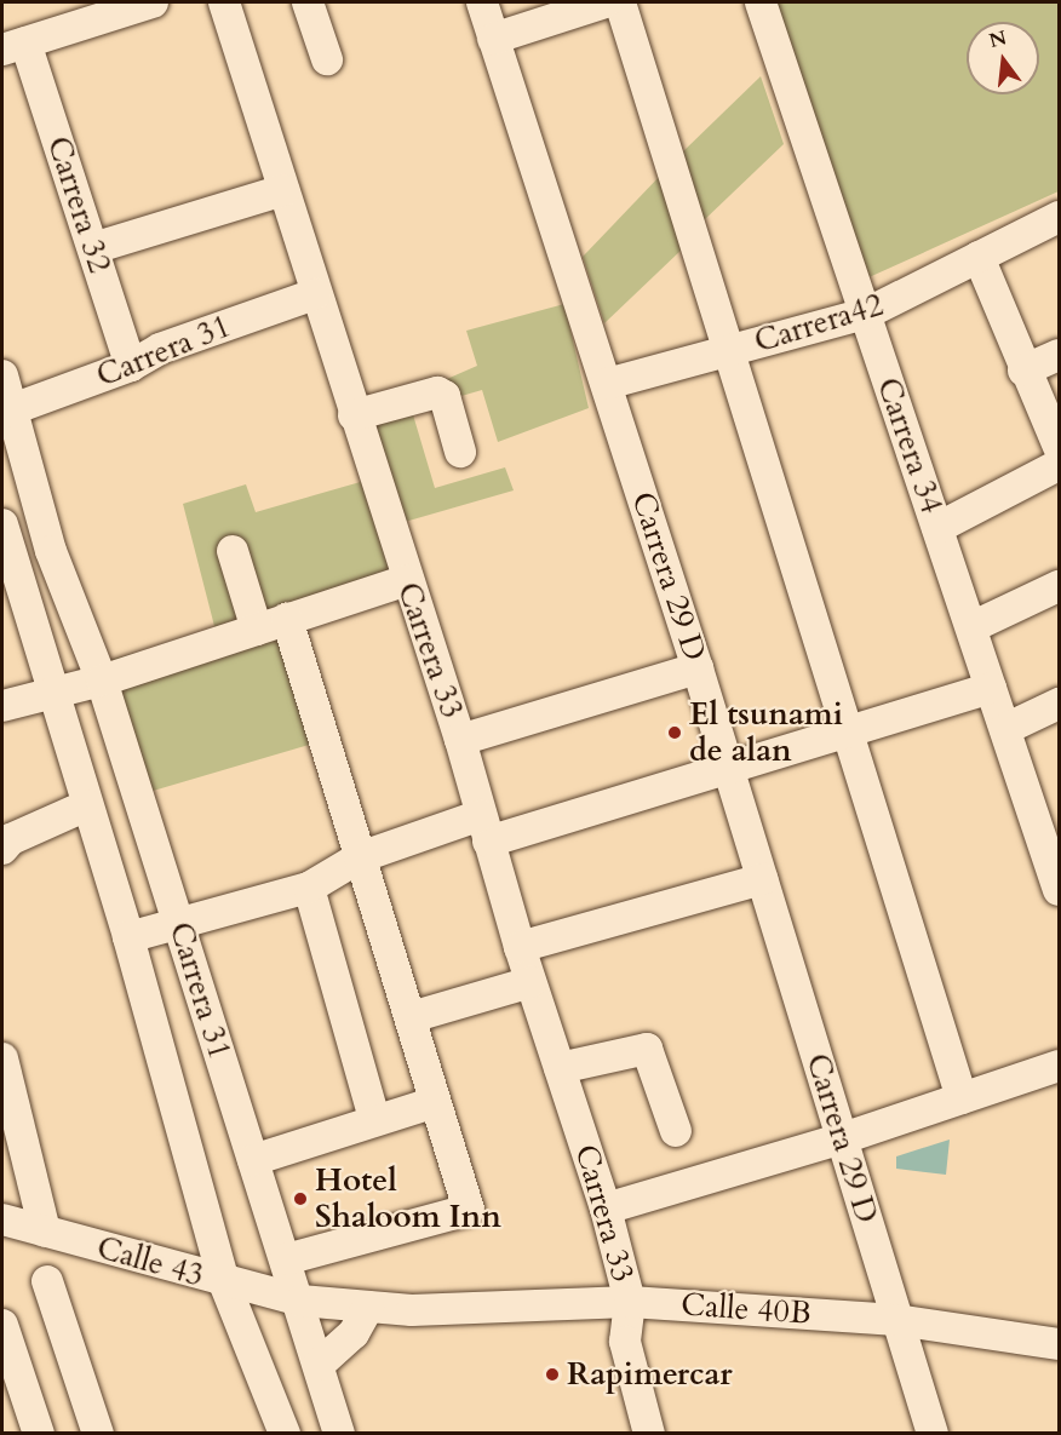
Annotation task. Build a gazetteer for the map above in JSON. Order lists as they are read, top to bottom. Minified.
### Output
{"streets":{"street":["Carrera 32","Carrera42","Carrera 31","Carrera 34","Carrera 29 D","Carrera 33","Calle 43","Calle 40B"]},"crossings":[["Carrera 32","Carrera 31"],["Carrera42","Carrera 34"],["Carrera42","Carrera 29 D"],["Carrera 31","Carrera 33"],["Carrera 31","Calle 43"],["Carrera 31","Calle 40B"],["Carrera 29 D","Calle 40B"],["Carrera 33","Calle 40B"],["Calle 43","Calle 40B"]],"places":["El tsunami de alan","Hotel Shaloom Inn","Rapimercar"],"north":"top"}
